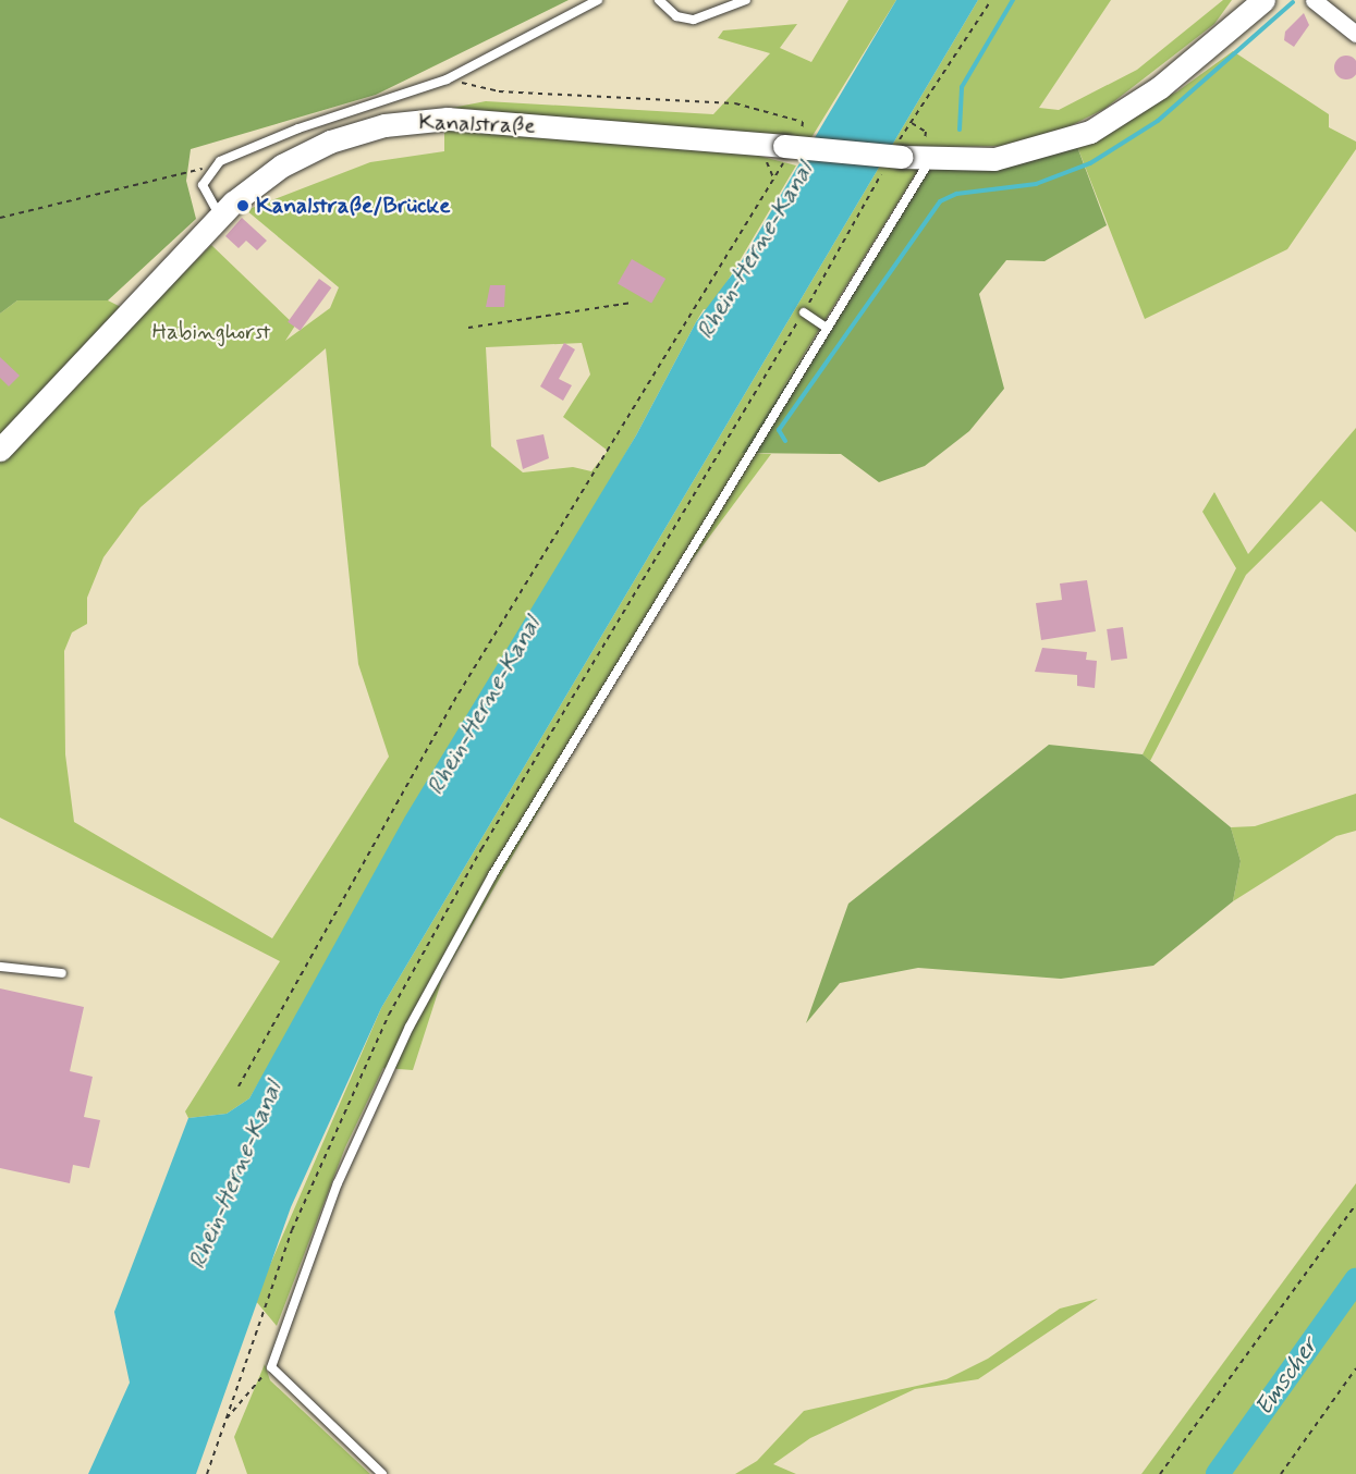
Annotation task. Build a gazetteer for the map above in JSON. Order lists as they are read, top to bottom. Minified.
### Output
{"streets":{"main road":["Kanalstraße"]},"water":["Rhein-Herne-Kanal","Emscher"],"parks":["Habinghorst"],"places":["Kanalstraße/Brücke"]}
